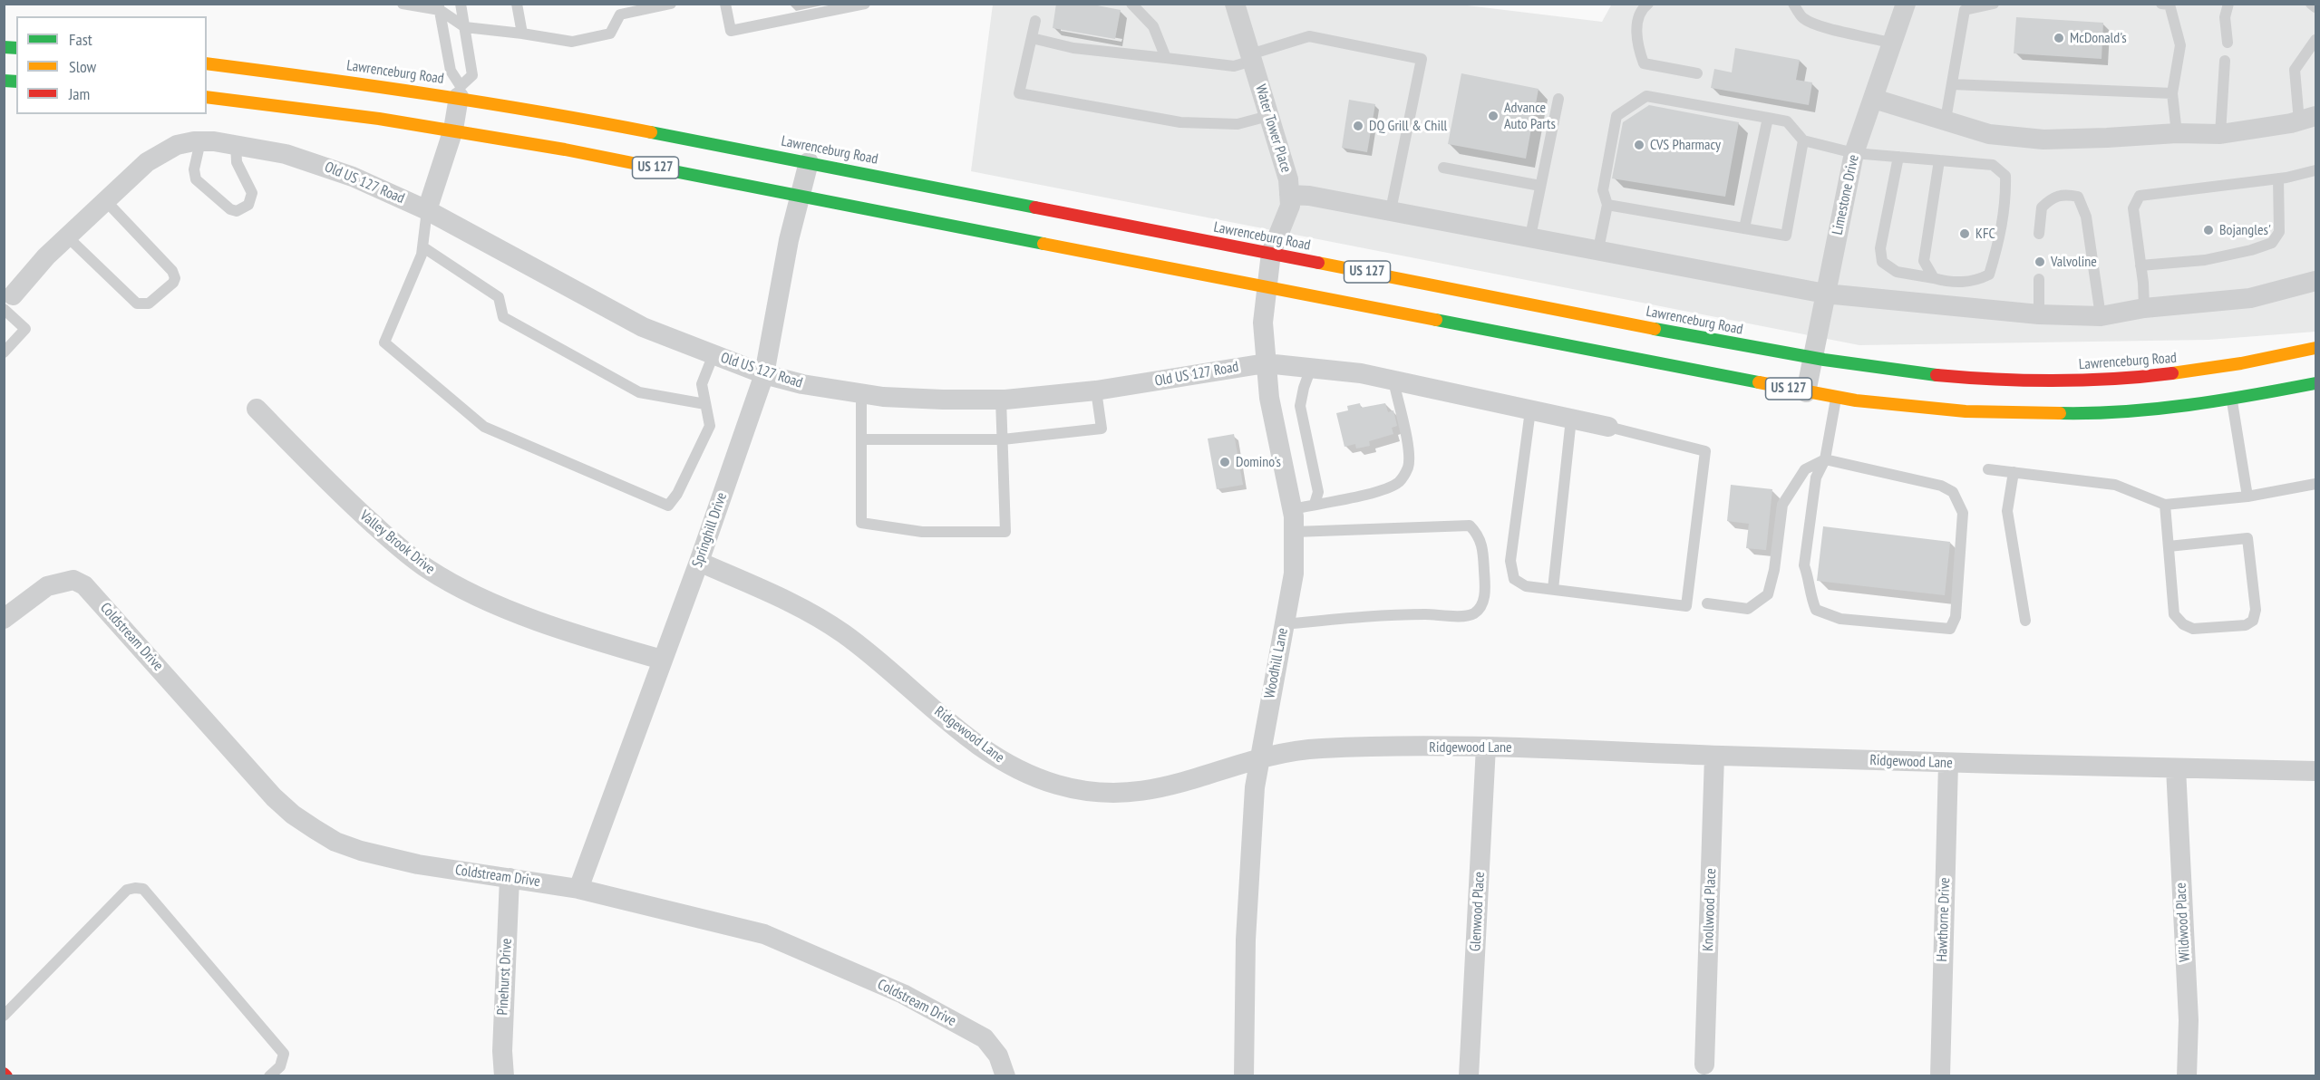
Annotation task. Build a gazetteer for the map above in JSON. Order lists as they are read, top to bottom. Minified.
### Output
{"streets":{"highway":["Lawrenceburg Road","US 127"],"street":["Water Tower Place","Old US 127 Road","Limestone Drive","Springhill Drive","Valley Brook Drive","Coldstream Drive","Woodhill Lane","Ridgewood Lane","Knollwood Place","Glenwood Place","Hawthorne Drive","Wildwood Place","Pinehurst Drive"]},"crossings":[["Lawrenceburg Road","Water Tower Place"],["Lawrenceburg Road","Limestone Drive"],["Lawrenceburg Road","Springhill Drive"],["Lawrenceburg Road","Woodhill Lane"],["Water Tower Place","Woodhill Lane"],["US 127","Limestone Drive"],["US 127","Springhill Drive"],["US 127","Woodhill Lane"],["Old US 127 Road","Springhill Drive"],["Old US 127 Road","Woodhill Lane"],["Springhill Drive","Valley Brook Drive"],["Springhill Drive","Coldstream Drive"],["Springhill Drive","Ridgewood Lane"],["Coldstream Drive","Pinehurst Drive"],["Woodhill Lane","Ridgewood Lane"],["Ridgewood Lane","Knollwood Place"],["Ridgewood Lane","Glenwood Place"],["Ridgewood Lane","Hawthorne Drive"],["Ridgewood Lane","Wildwood Place"]],"places":["McDonald's","Advance Auto Parts","DQ Grill & Chill","CVS Pharmacy","Bojangles'","KFC","Valvoline","Domino's"],"legend":["Fast","Slow","Jam"]}
